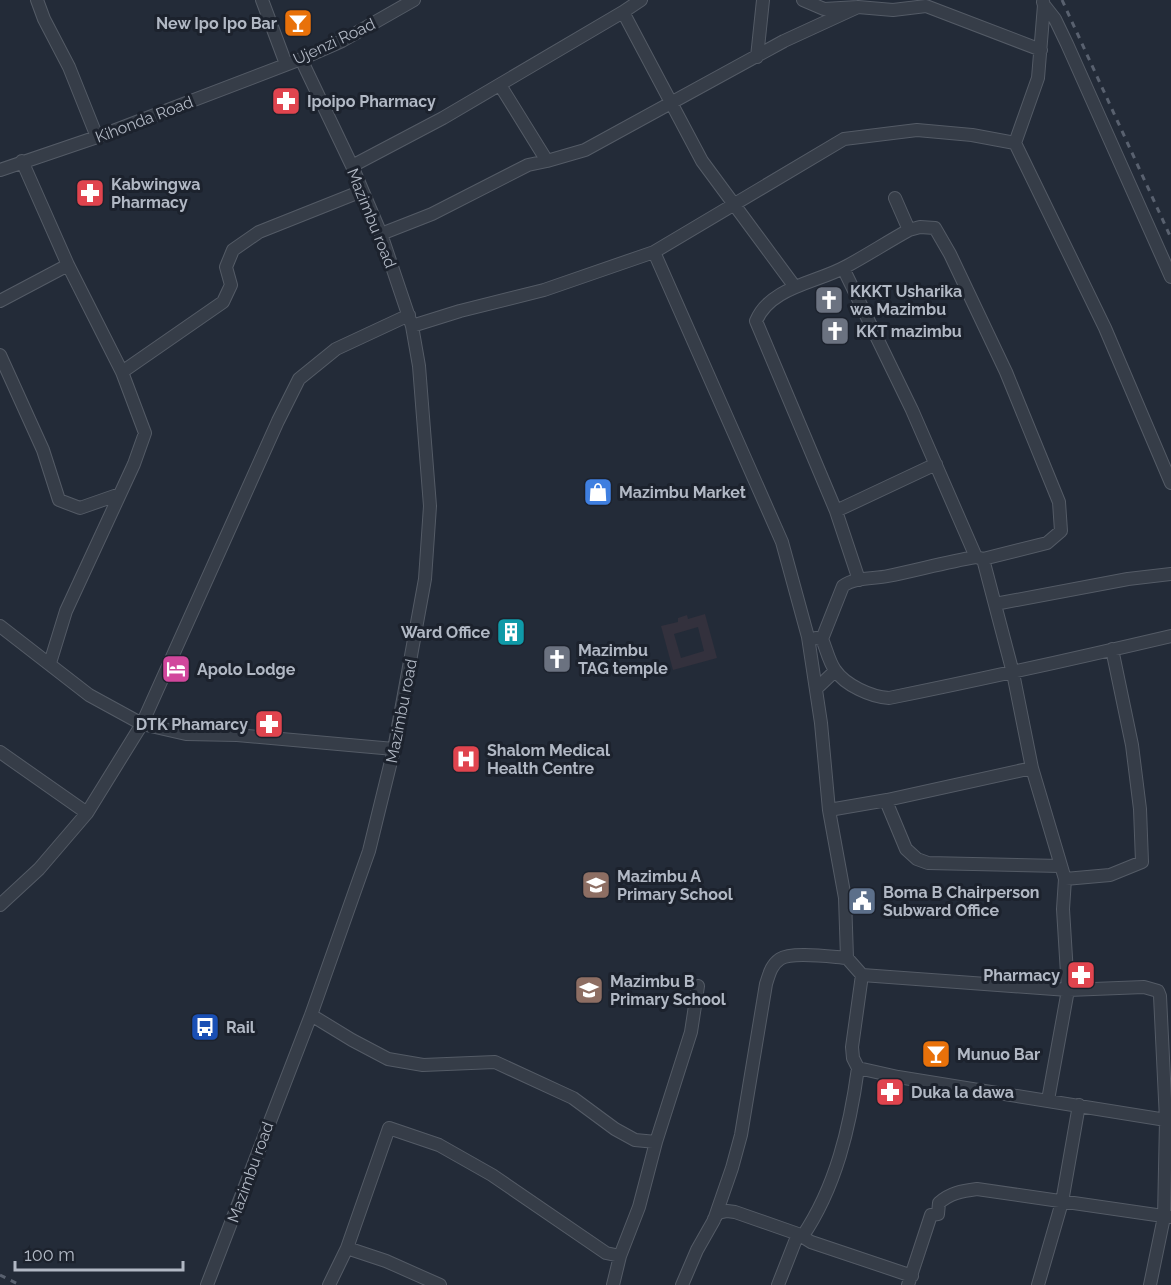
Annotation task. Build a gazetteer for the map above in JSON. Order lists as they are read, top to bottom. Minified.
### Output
{"streets":{"street":["Ujenzi Road","Kihonda Road","Mazimbu road"]},"crossings":[["Ujenzi Road","Kihonda Road"],["Ujenzi Road","Mazimbu road"]],"places":{"bar":["New Ipo Ipo Bar","Munuo Bar"],"pharmacy":["Ipoipo Pharmacy","Kabwingwa Pharmacy","DTK Phamarcy","Pharmacy","Duka la dawa"],"church":["KKKT Usharika wa Mazimbu","KKT mazimbu","Mazimbu TAG temple"],"shop":["Mazimbu Market"],"building":["Ward Office"],"hotel":["Apolo Lodge"],"hospital":["Shalom Medical Health Centre"],"school or university":["Mazimbu A Primary School","Mazimbu B Primary School"],"public building":["Boma B Chairperson Subward Office"],"bus stop":["Rail"]},"scale_bar":"100 m"}
